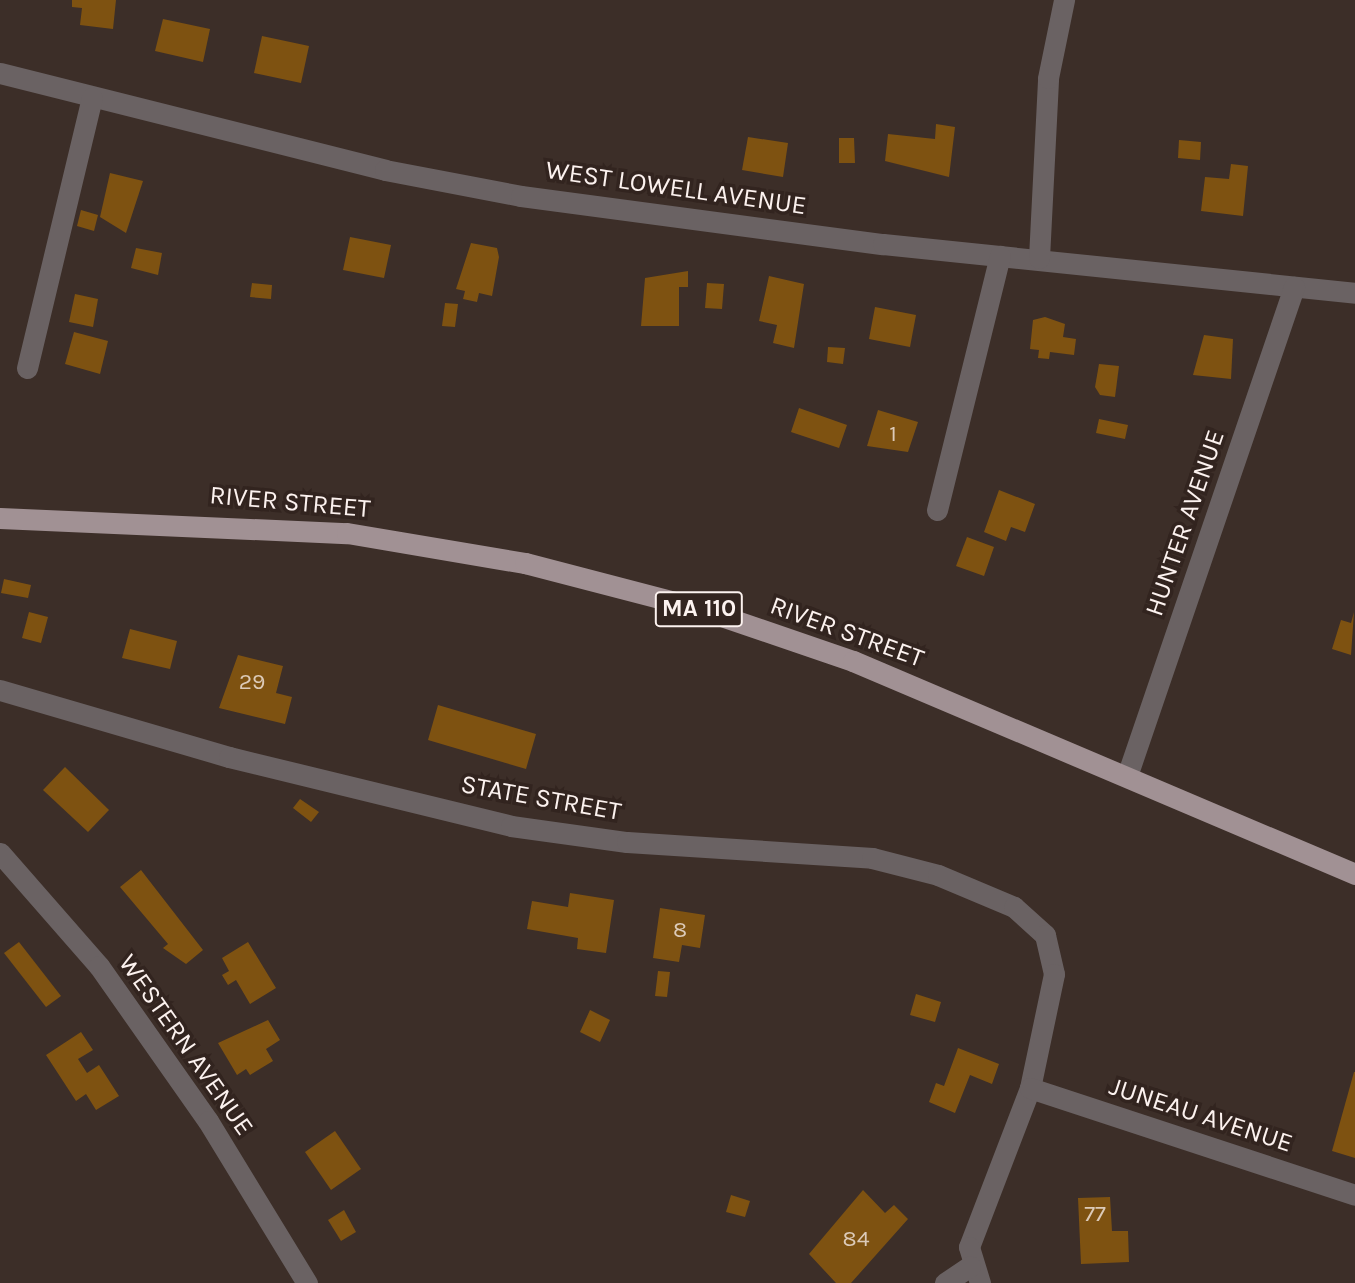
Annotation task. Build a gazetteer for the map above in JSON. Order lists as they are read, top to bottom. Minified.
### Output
{"streets":{"main road":["RIVER STREET","MA 110"],"street":["WEST LOWELL AVENUE","HUNTER AVENUE","STATE STREET","WESTERN AVENUE","JUNEAU AVENUE"]},"crossings":[["WEST LOWELL AVENUE","HUNTER AVENUE"],["RIVER STREET","HUNTER AVENUE"],["STATE STREET","JUNEAU AVENUE"]],"house_numbers":["1","29","8","77","84"]}
